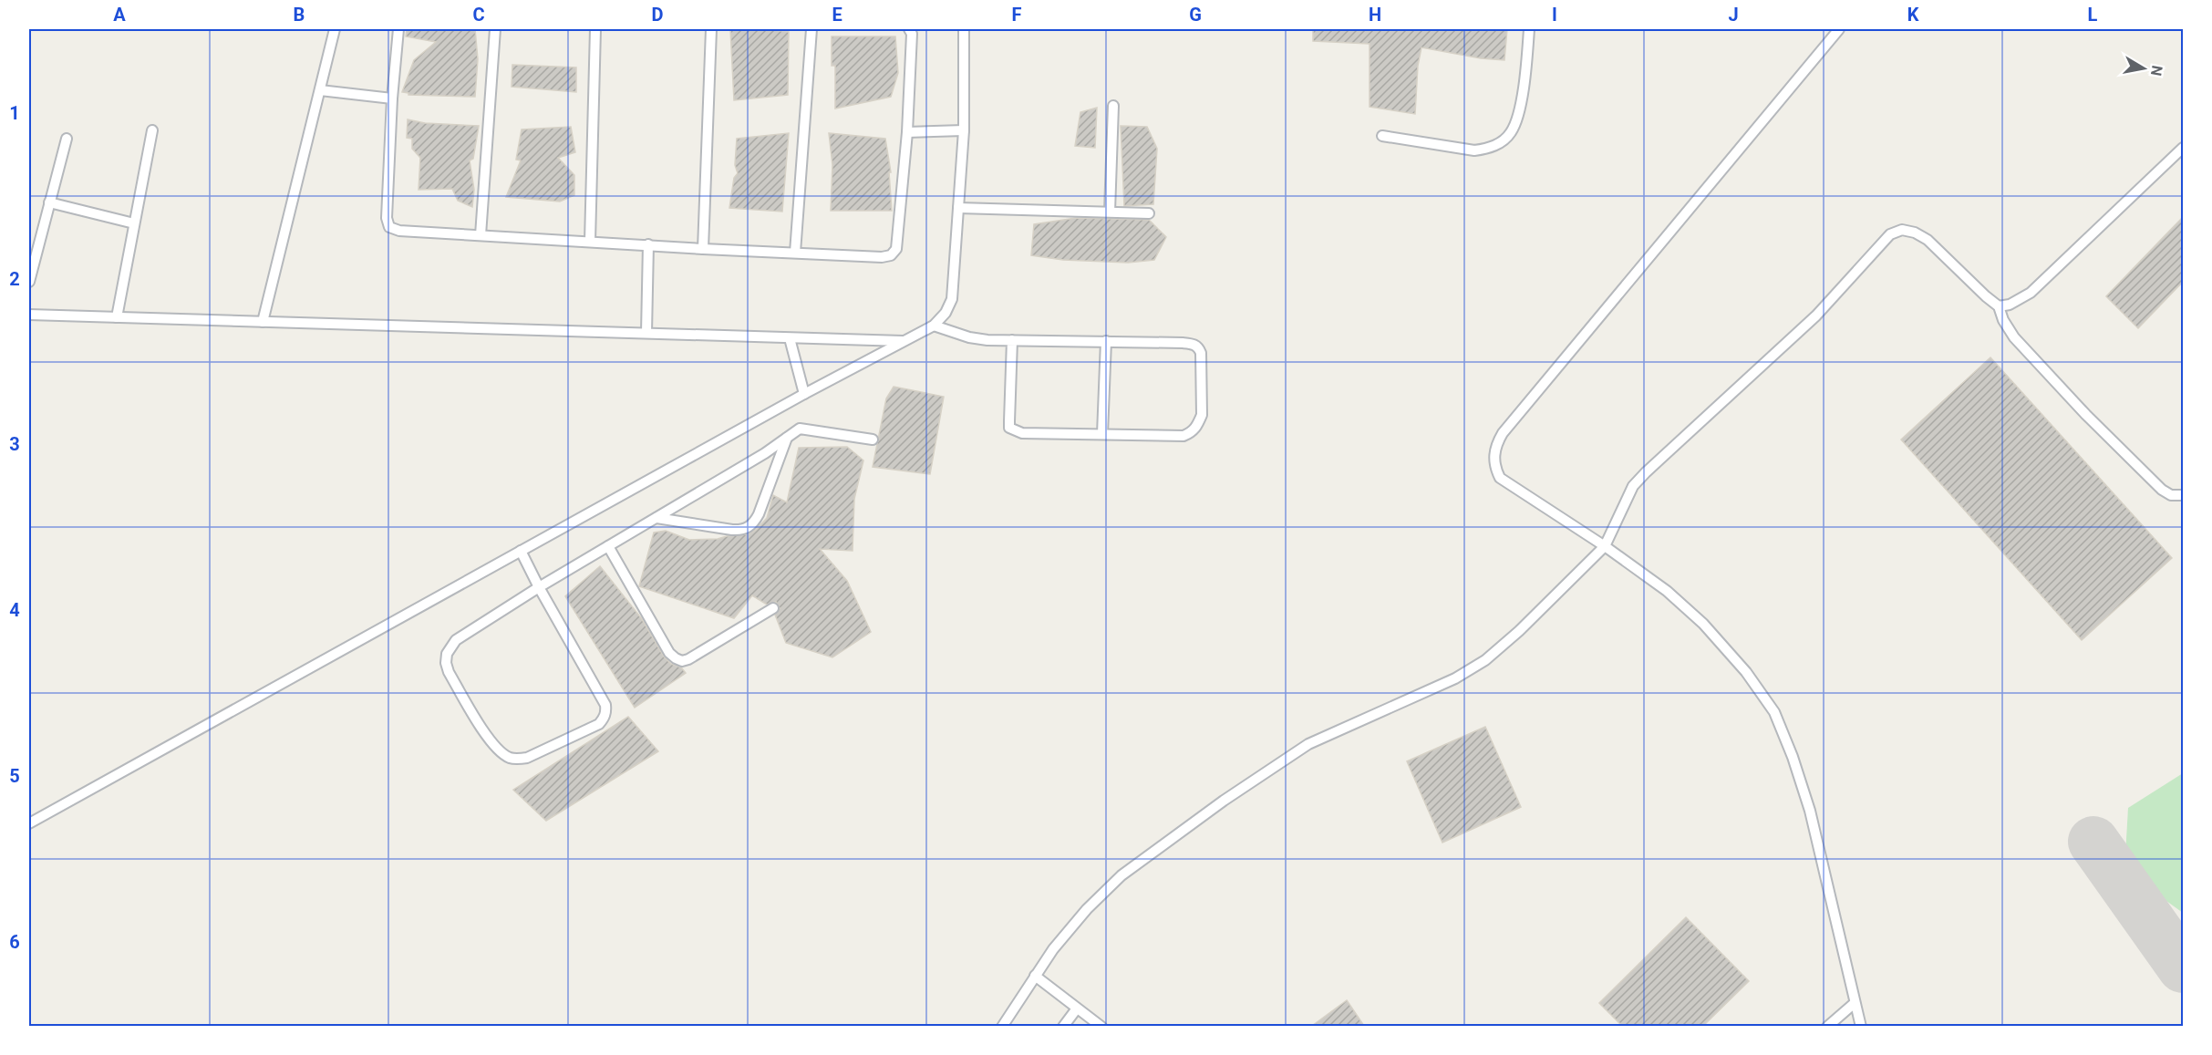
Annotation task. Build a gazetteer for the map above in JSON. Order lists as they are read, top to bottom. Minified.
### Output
{"north":"right","grid":{"columns":["A","B","C","D","E","F","G","H","I","J","K","L"],"rows":["1","2","3","4","5","6"]}}
